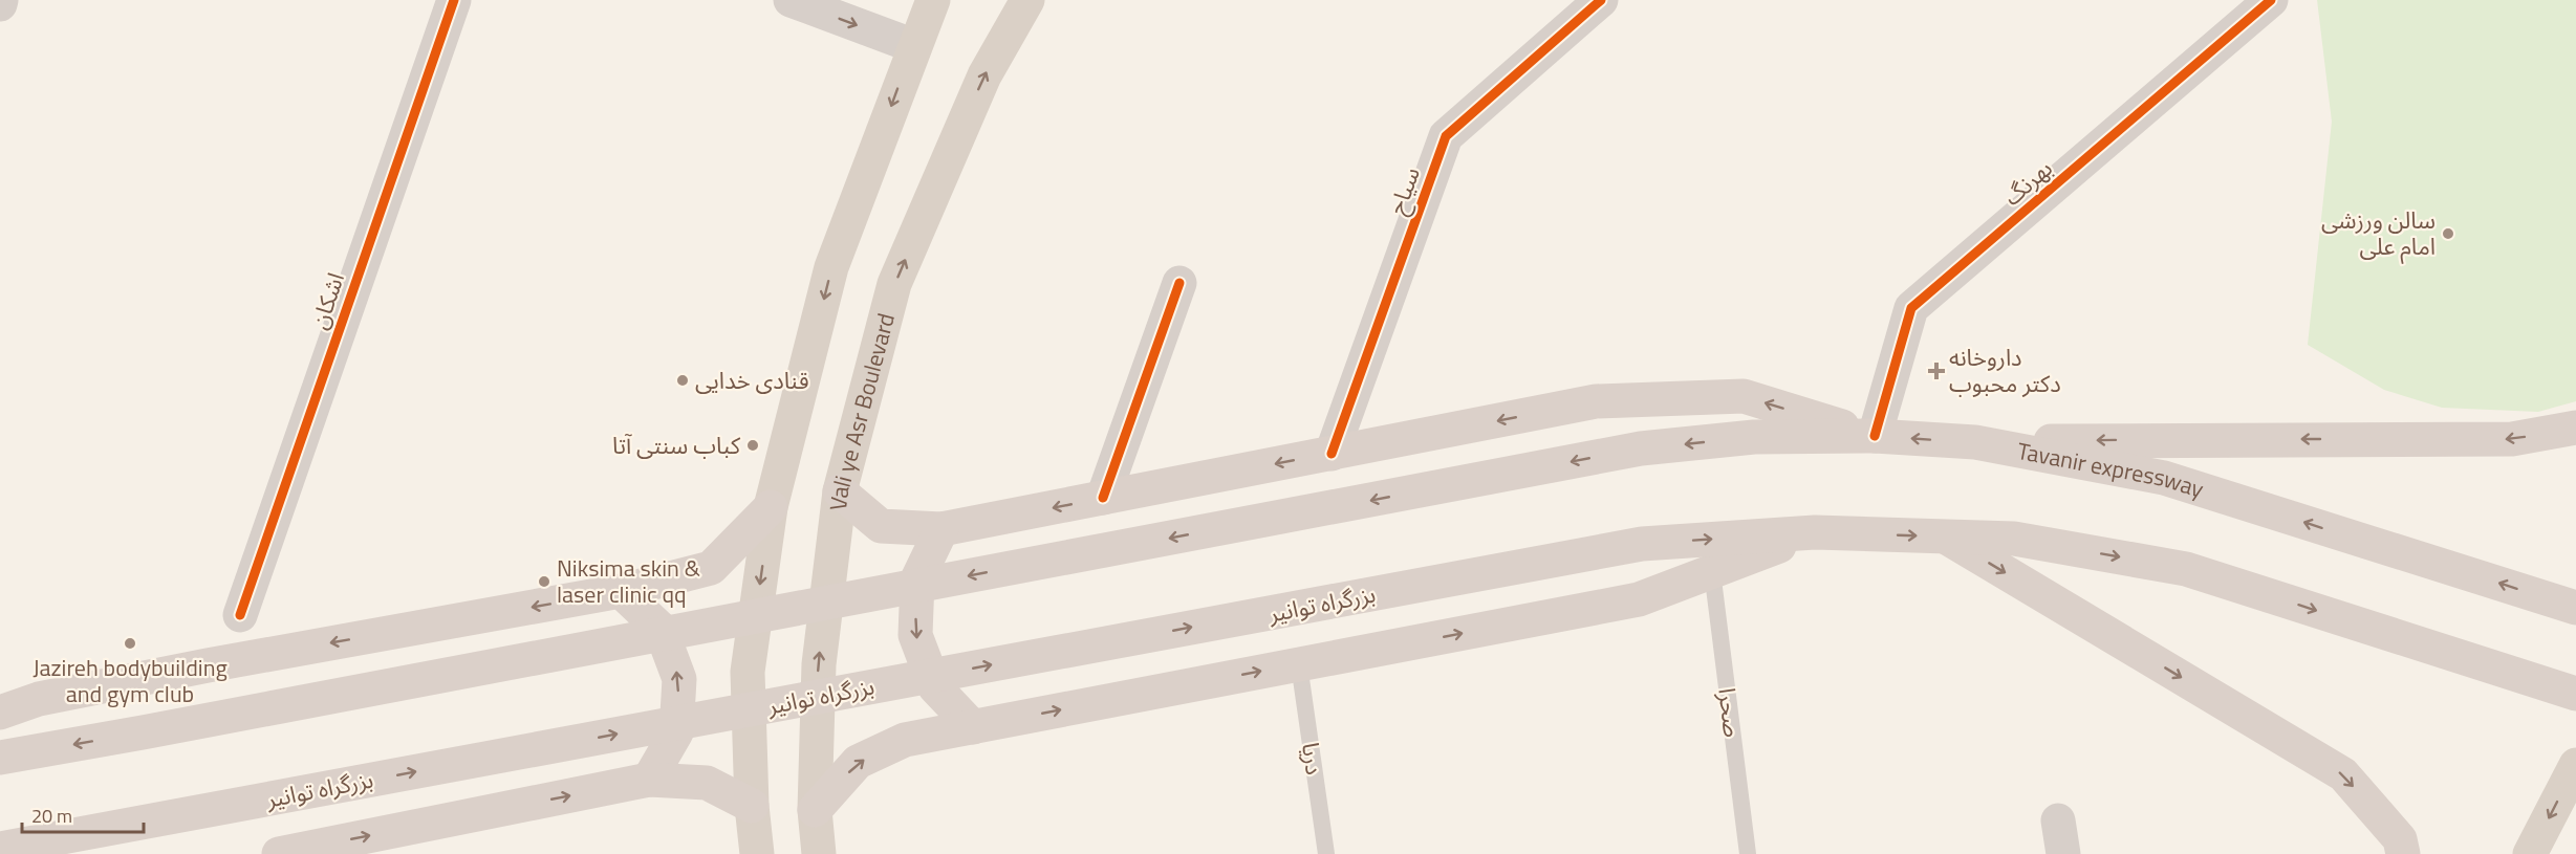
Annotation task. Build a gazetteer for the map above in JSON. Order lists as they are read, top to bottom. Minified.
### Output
{"streets":{"highway":["Tavanir expressway","بزرگراه توانیر"],"main road":["Vali ye Asr Boulevard"],"street":["بهرنگ","سیاح","اشکان"],"lane":["صحرا","دریا"]},"crossings":[["بهرنگ","Tavanir expressway"]],"places":{"other":["سالن ورزشی امام علی","قنادی خدایی","کباب سنتی آتا","Niksima skin & laser clinic qq","Jazireh bodybuilding and gym club"],"health":["داروخانه دکتر محبوب"]},"scale_bar":"20 m"}
